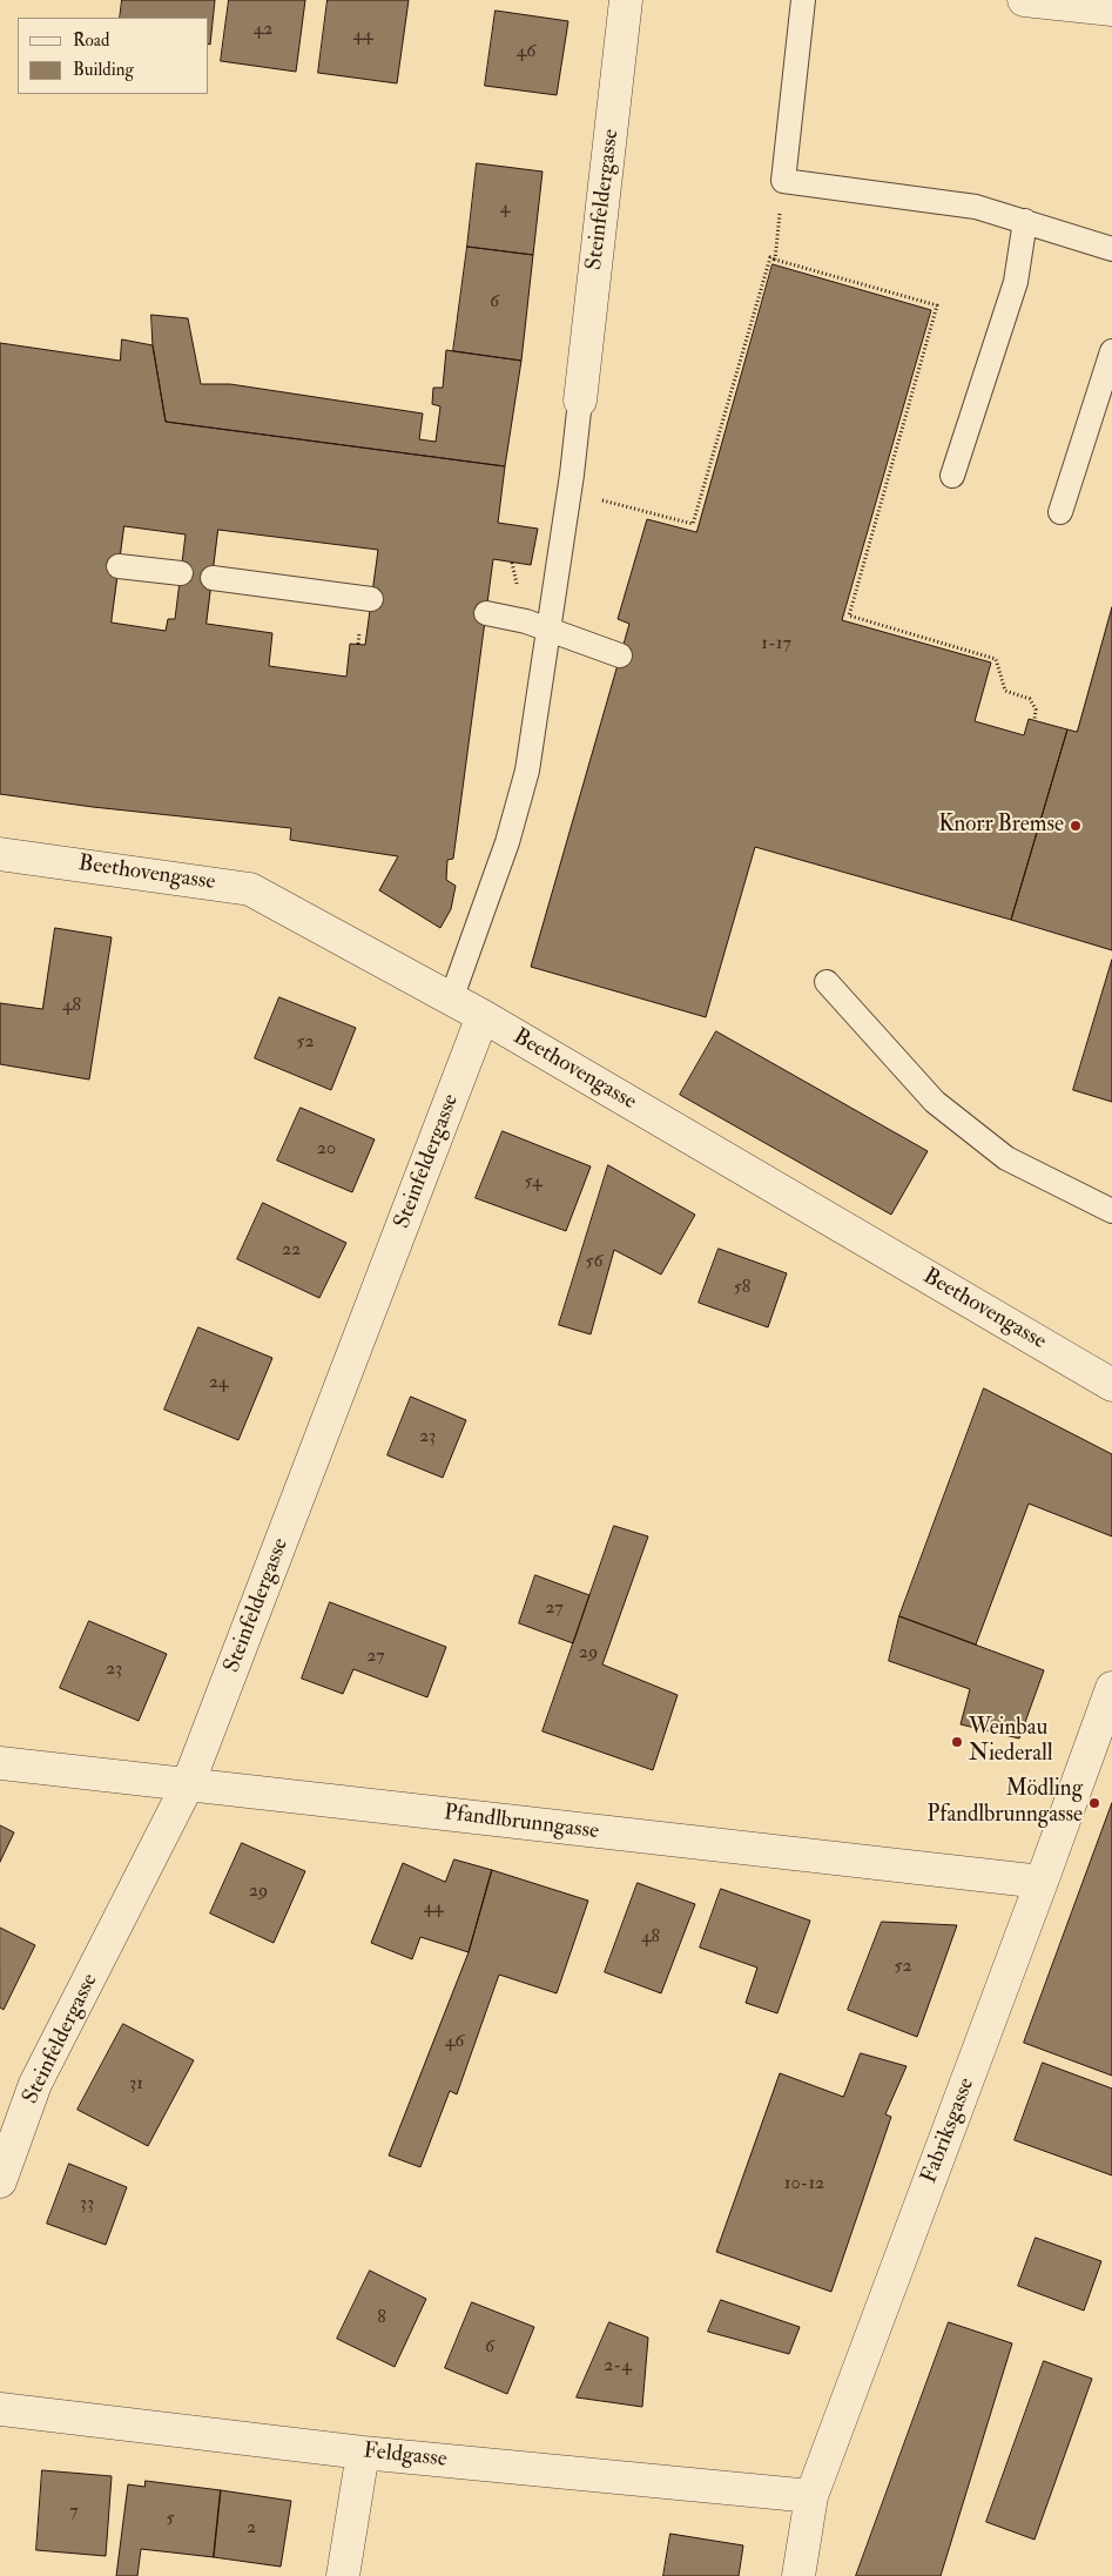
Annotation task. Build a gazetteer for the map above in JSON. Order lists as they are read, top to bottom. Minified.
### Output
{"streets":{"street":["Steinfeldergasse","Beethovengasse","Pfandlbrunngasse","Fabriksgasse","Feldgasse"]},"crossings":[["Steinfeldergasse","Beethovengasse"],["Steinfeldergasse","Pfandlbrunngasse"],["Pfandlbrunngasse","Fabriksgasse"],["Fabriksgasse","Feldgasse"]],"places":["Knorr Bremse","Weinbau Niederall","Mödling Pfandlbrunngasse"],"house_numbers":["42","44","46","4","6","1-17","48","52","20","54","22","56","58","24","23","27","29","27","23","29","44","48","52","46","31","10-12","33","8","6","2-4","7","5","2"],"legend":["Road","Building"]}
